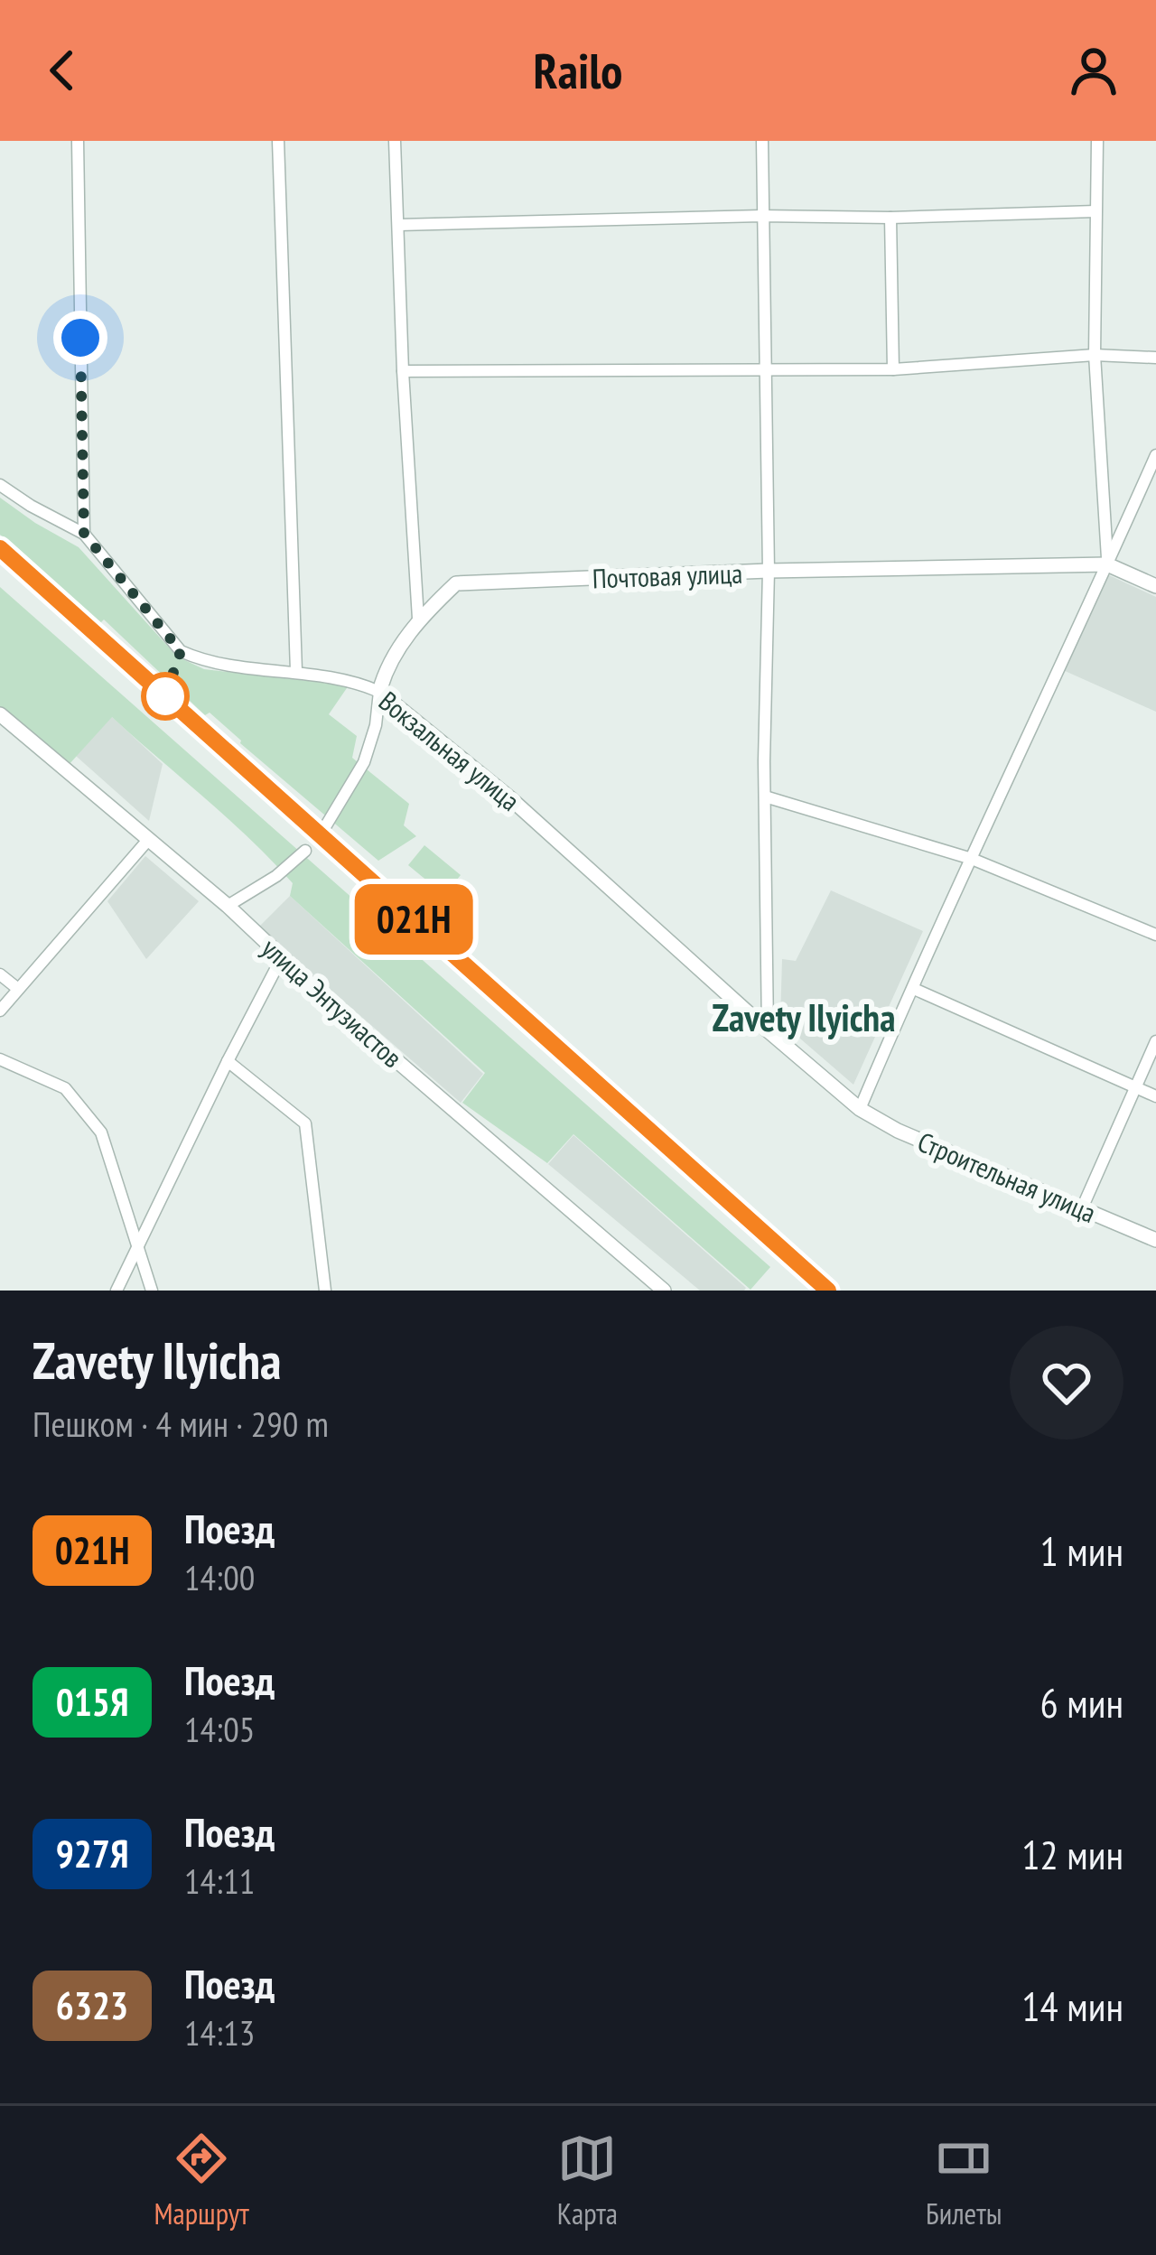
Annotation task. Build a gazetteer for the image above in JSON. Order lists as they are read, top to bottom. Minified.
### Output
{"streets":{"street":["Почтовая улица","Вокзальная улица","улица Энтузиастов","Строительная улица"]},"crossings":[["Почтовая улица","Вокзальная улица"],["Вокзальная улица","Строительная улица"]],"districts":["Zavety Ilyicha"],"page":{"header":"Railo","on_map":"021Н","heading":["Zavety Ilyicha","Пешком · 4 мин · 290 m"],"list":[{"mark":"021Н","name":"Поезд","note":"14:00","value":"1 мин"},{"mark":"015Я","name":"Поезд","note":"14:05","value":"6 мин"},{"mark":"927Я","name":"Поезд","note":"14:11","value":"12 мин"},{"mark":"6323","name":"Поезд","note":"14:13","value":"14 мин"}],"tabs":["Маршрут","Карта","Билеты"]}}
